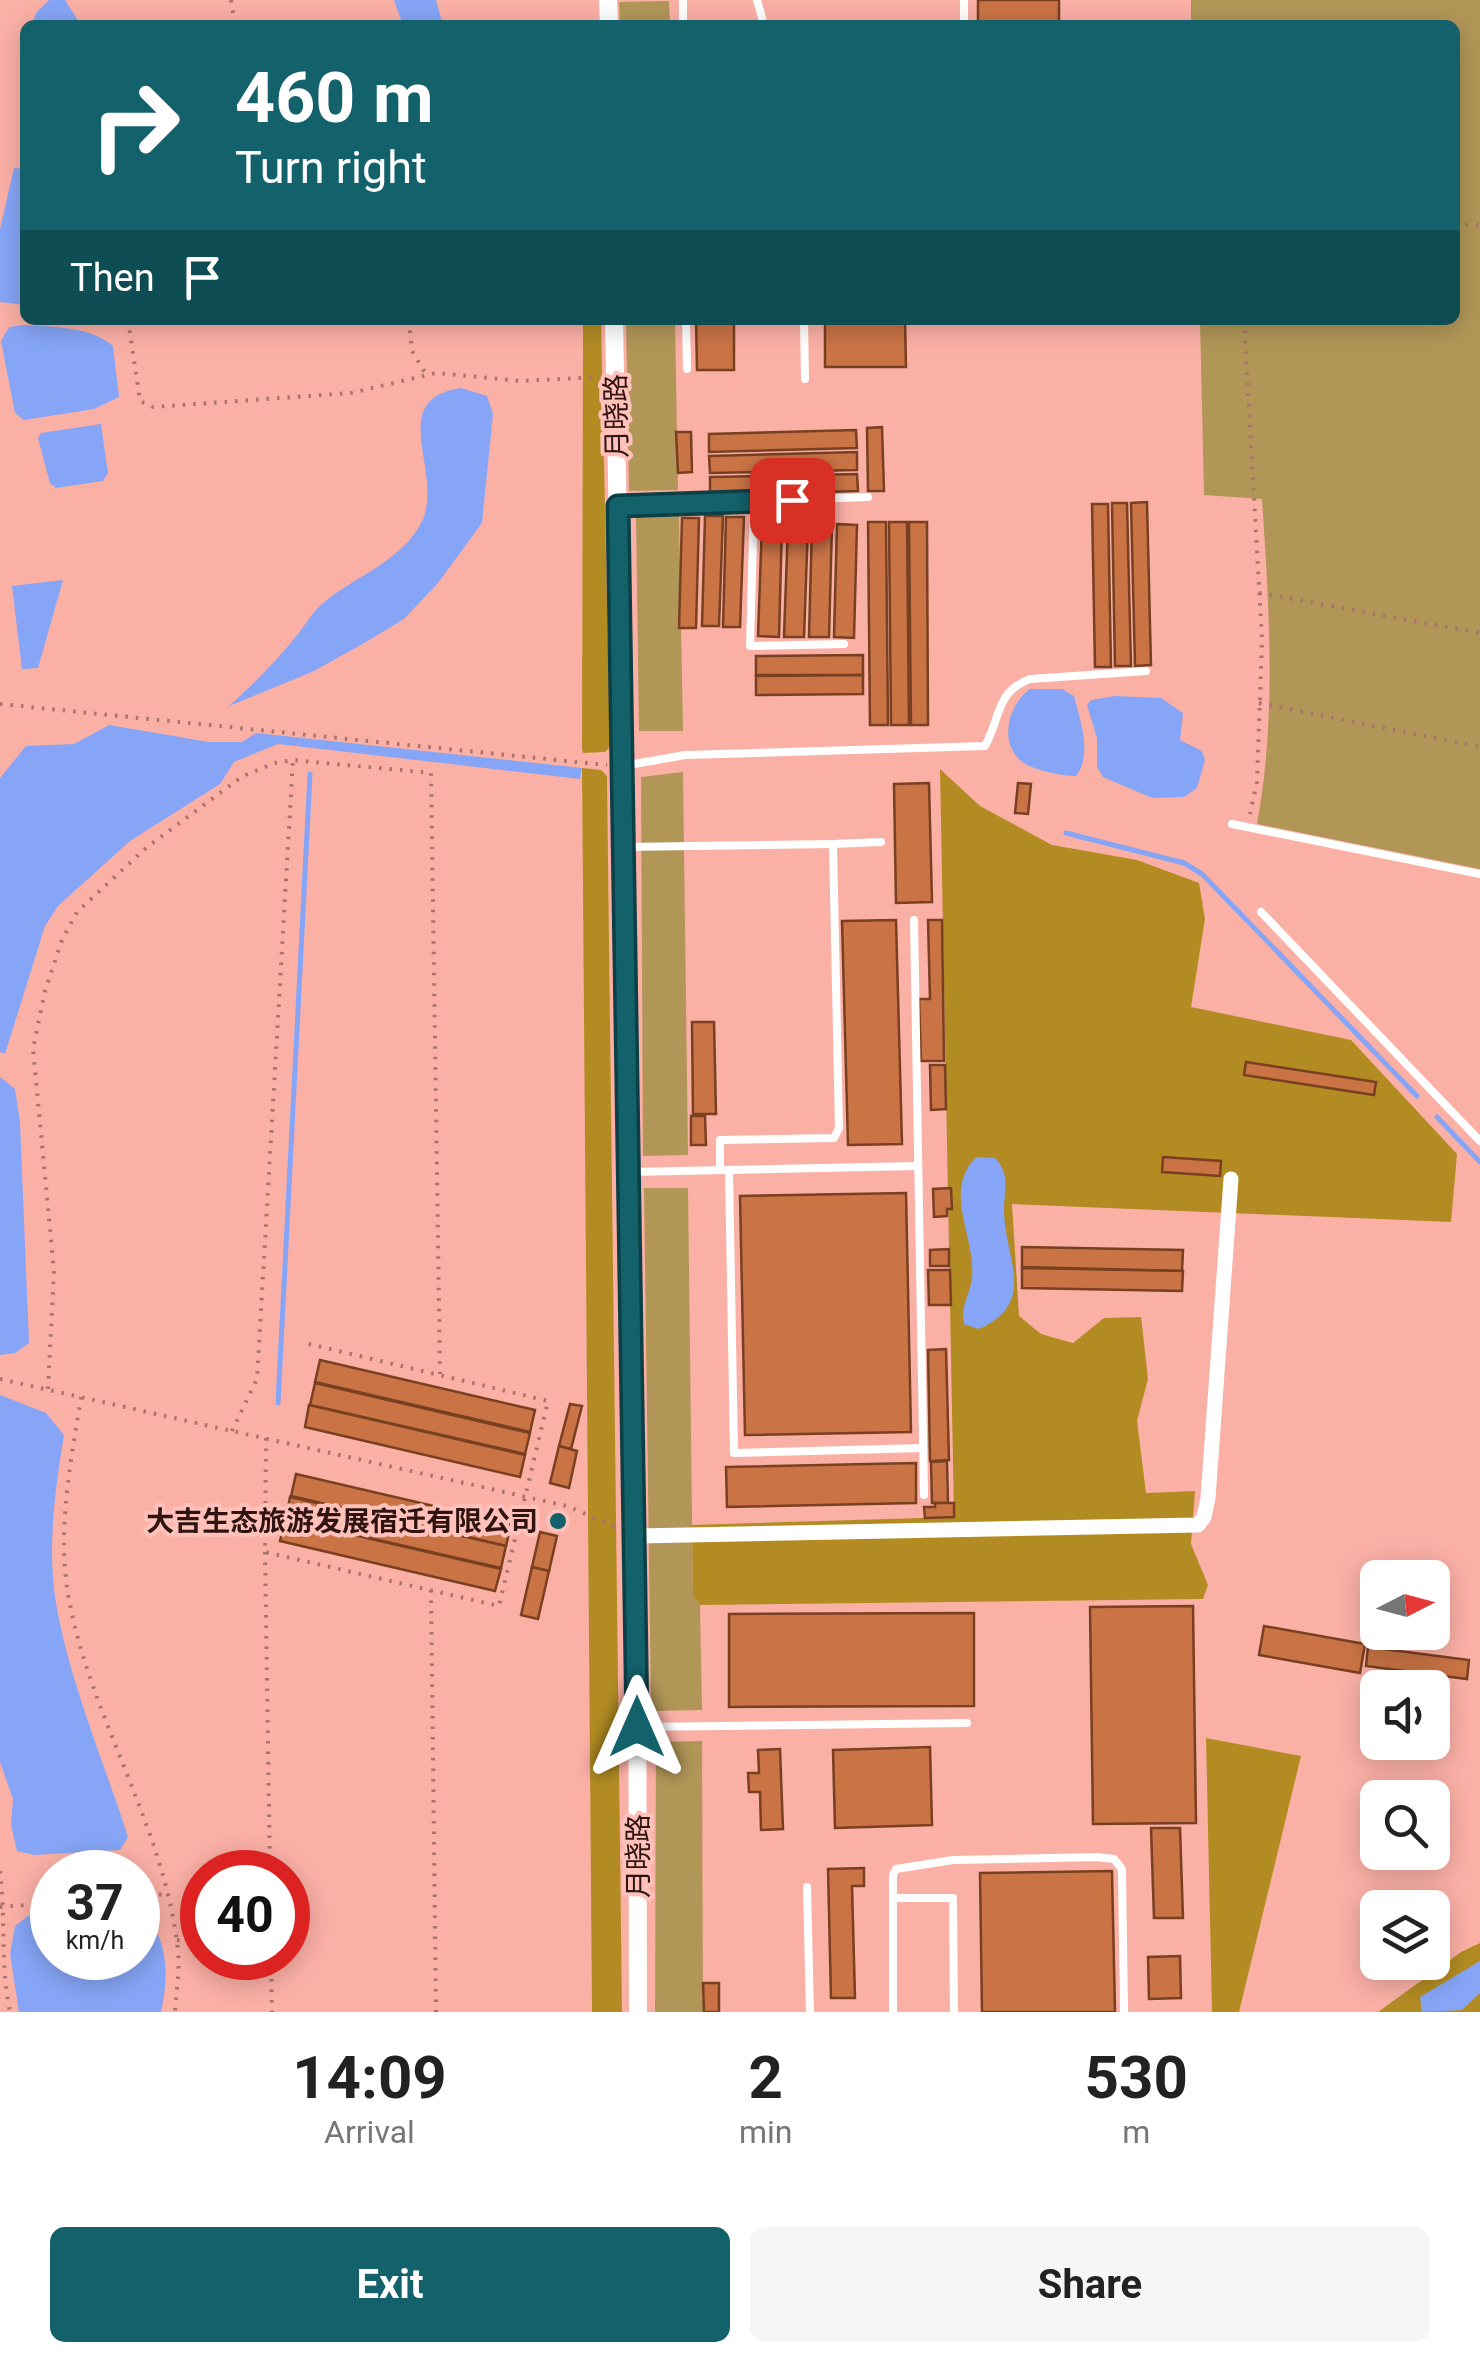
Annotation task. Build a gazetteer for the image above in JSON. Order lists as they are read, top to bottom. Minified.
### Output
{"streets":{"street":["月晓路"]},"places":["大吉生态旅游发展宿迁有限公司"],"north":"right","page":{"turn":["460 m","Turn right"],"then":"Then","speed":"37 km/h","limit":"40","eta":["14:09","Arrival","2","min","530","m"],"buttons":["Exit","Share"]}}
